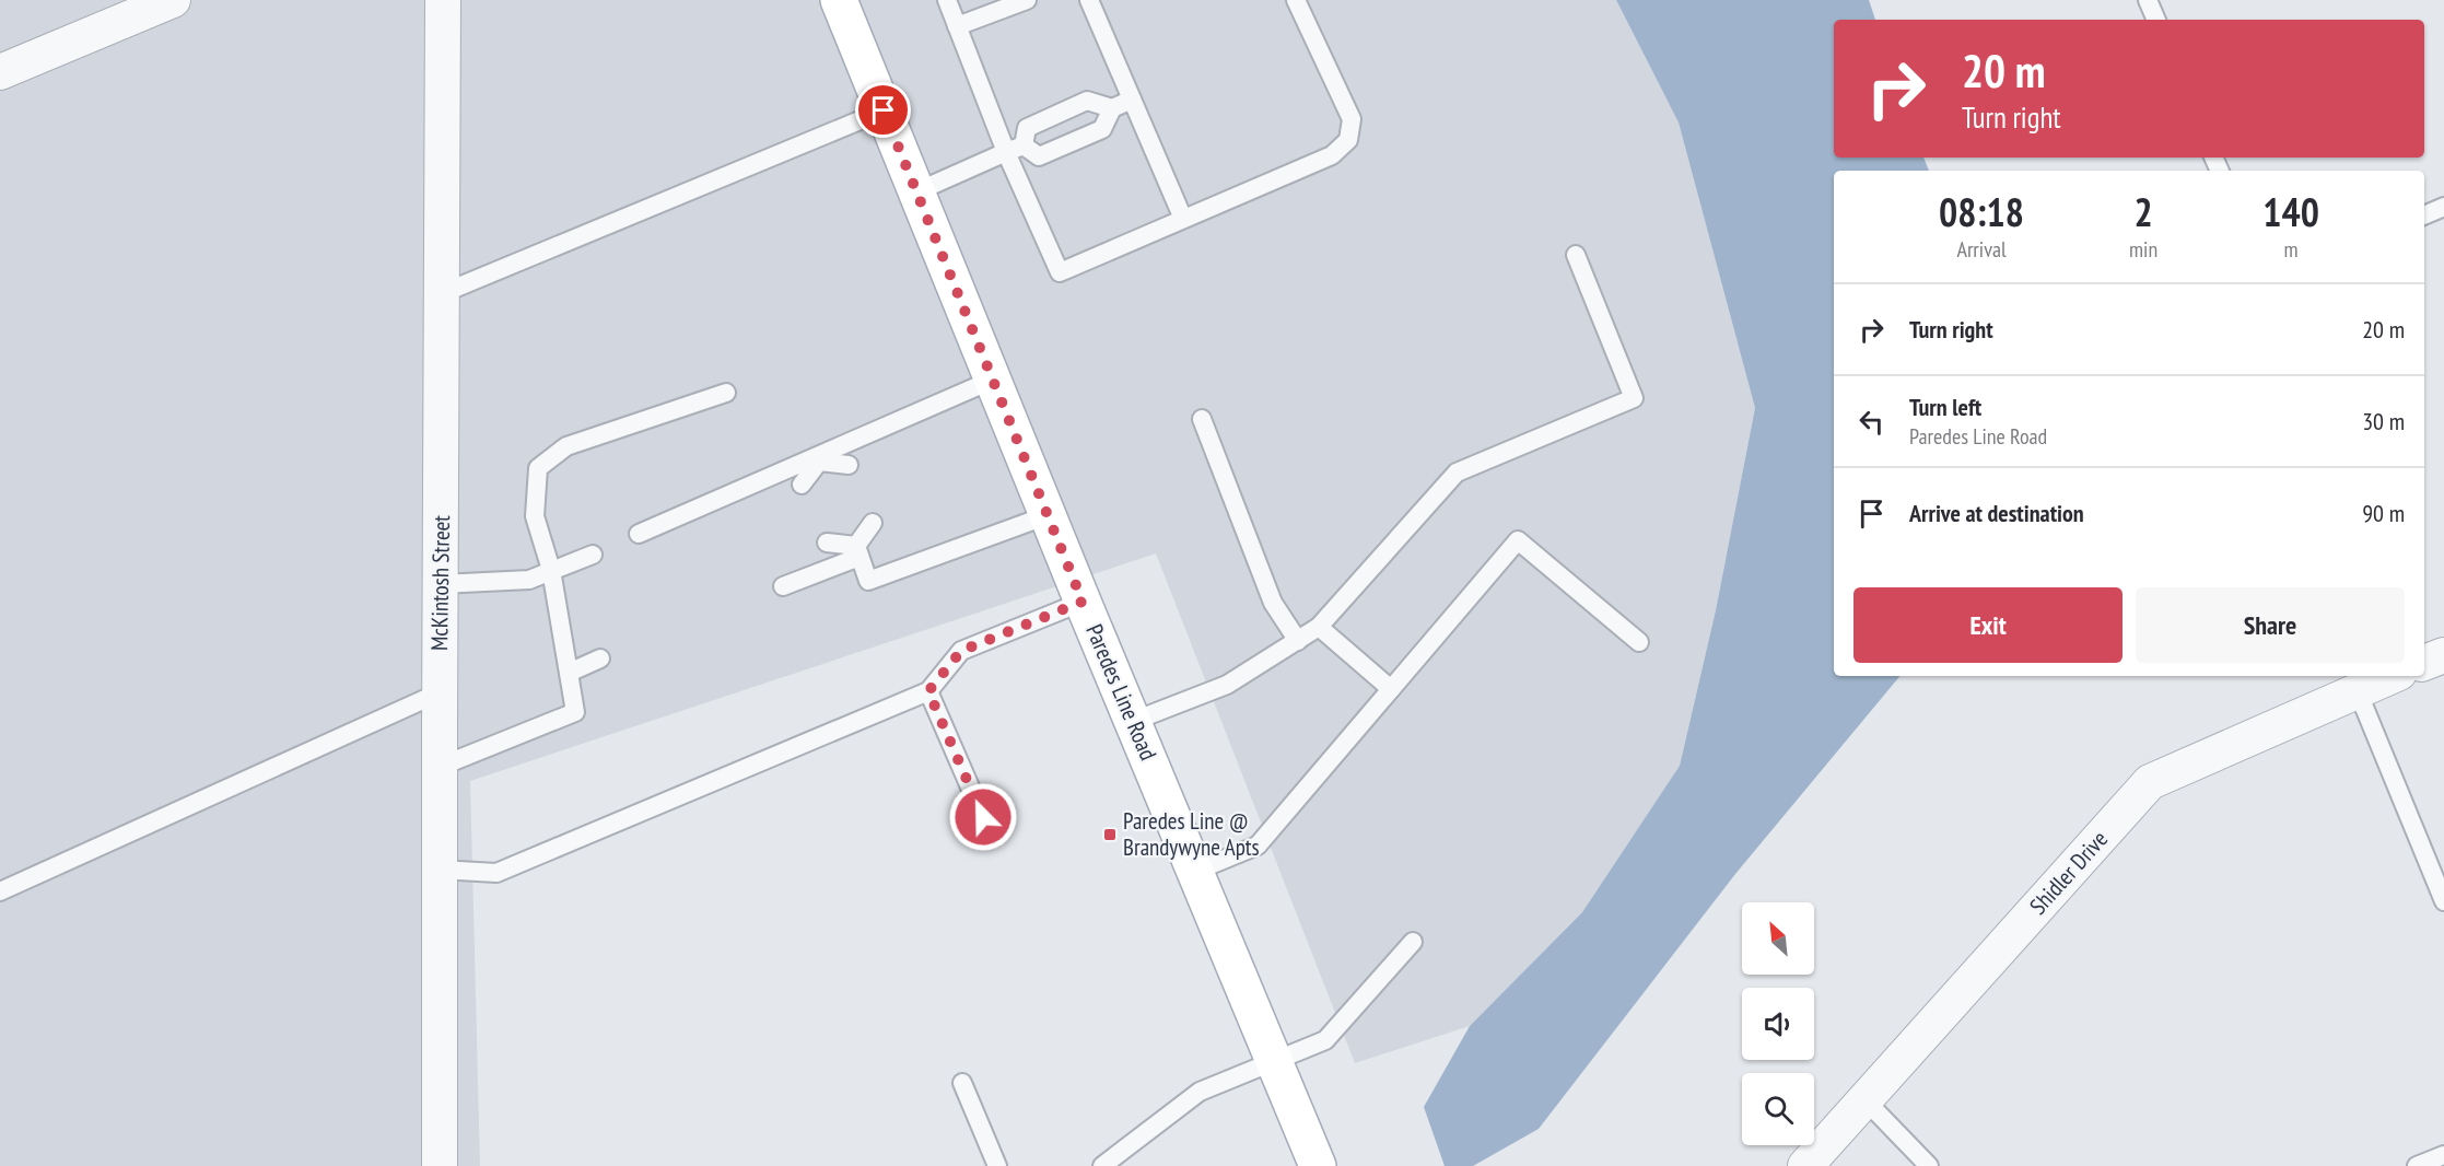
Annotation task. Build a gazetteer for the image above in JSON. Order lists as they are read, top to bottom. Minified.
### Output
{"streets":{"main road":["Paredes Line Road"],"street":["McKintosh Street","Shidler Drive"]},"places":{"transit":["Paredes Line @ Brandywyne Apts"]},"north":"top left","page":{"turn":["20 m","Turn right"],"eta":["08:18","Arrival","2","min","140","m"],"list":[{"name":"Turn right","value":"20 m"},{"name":"Turn left","note":"Paredes Line Road","value":"30 m"},{"name":"Arrive at destination","value":"90 m"}],"buttons":["Exit","Share"]}}
